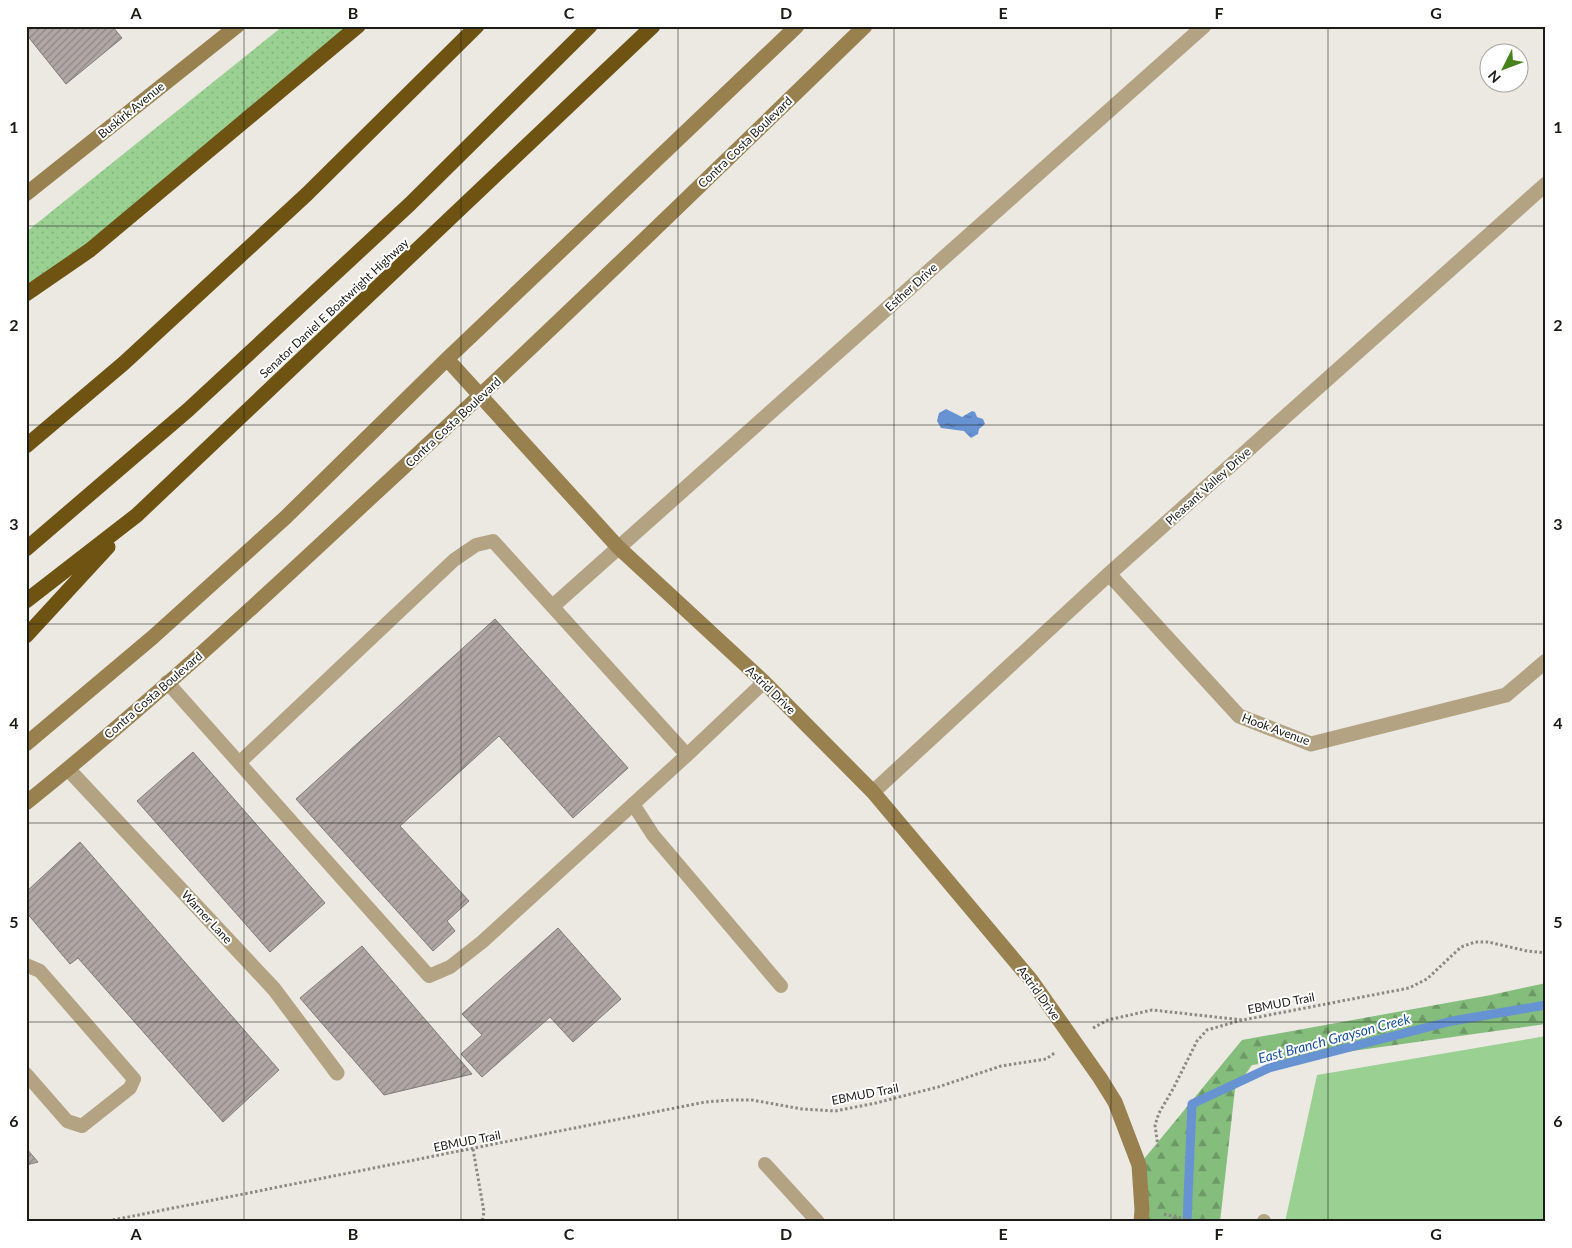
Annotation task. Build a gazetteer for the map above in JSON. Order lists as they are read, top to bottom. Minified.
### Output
{"streets":{"highway":["Senator Daniel E Boatwright Highway"],"main road":["Buskirk Avenue","Contra Costa Boulevard","Astrid Drive"],"street":["Esther Drive","Pleasant Valley Drive","Hook Avenue","Warner Lane"],"path":["EBMUD Trail"]},"crossings":[["Contra Costa Boulevard","Astrid Drive"],["Contra Costa Boulevard","Warner Lane"],["Esther Drive","Astrid Drive"],["Pleasant Valley Drive","Astrid Drive"],["Pleasant Valley Drive","Hook Avenue"],["Astrid Drive","EBMUD Trail"]],"water":["East Branch Grayson Creek"],"north":"bottom left","grid":{"columns":["A","B","C","D","E","F","G"],"rows":["1","2","3","4","5","6"]}}
